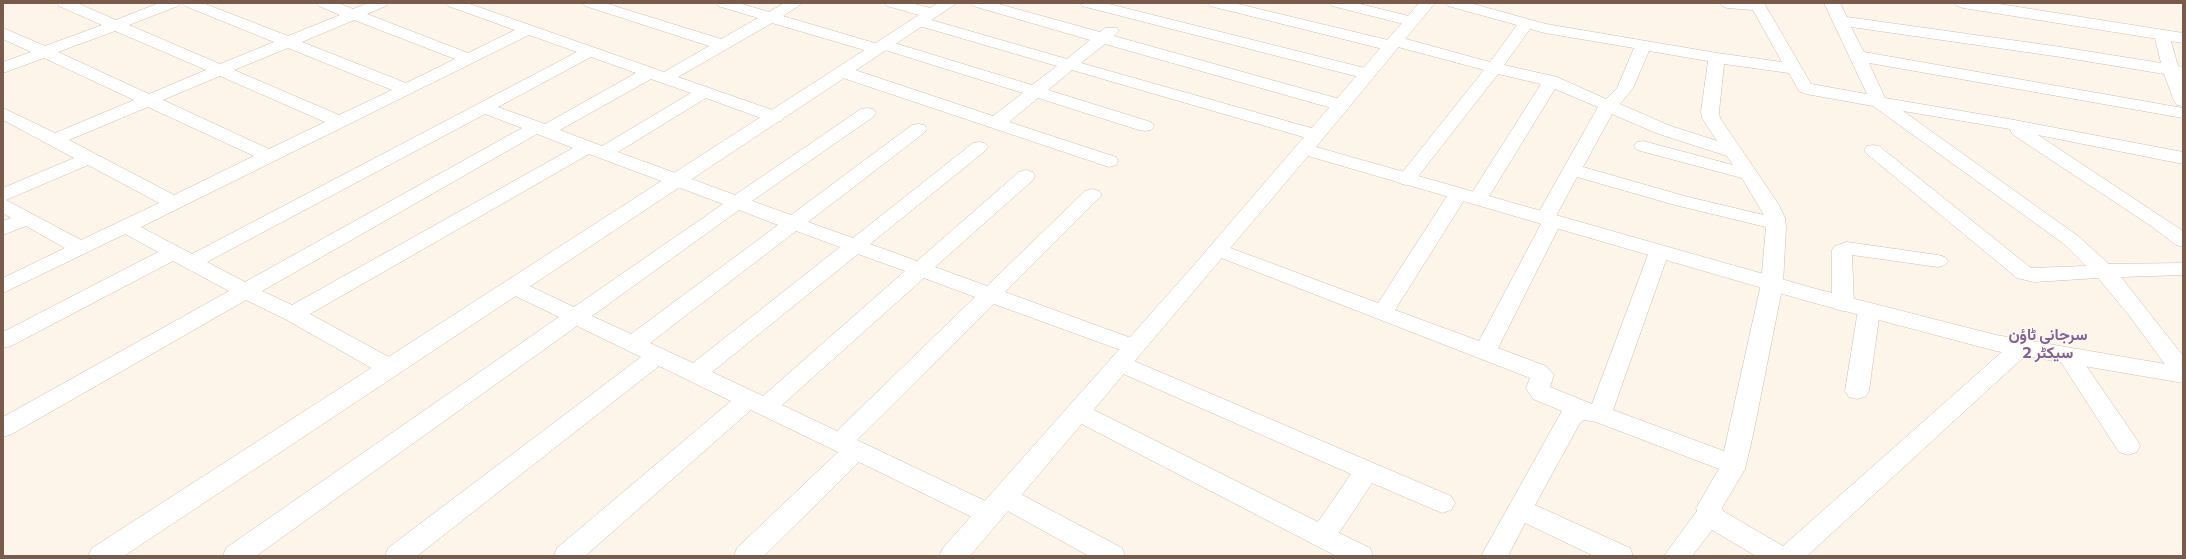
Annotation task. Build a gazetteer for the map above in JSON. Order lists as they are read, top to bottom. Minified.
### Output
{"districts":["سرجانی ٹاؤن سیکٹر 2"]}
